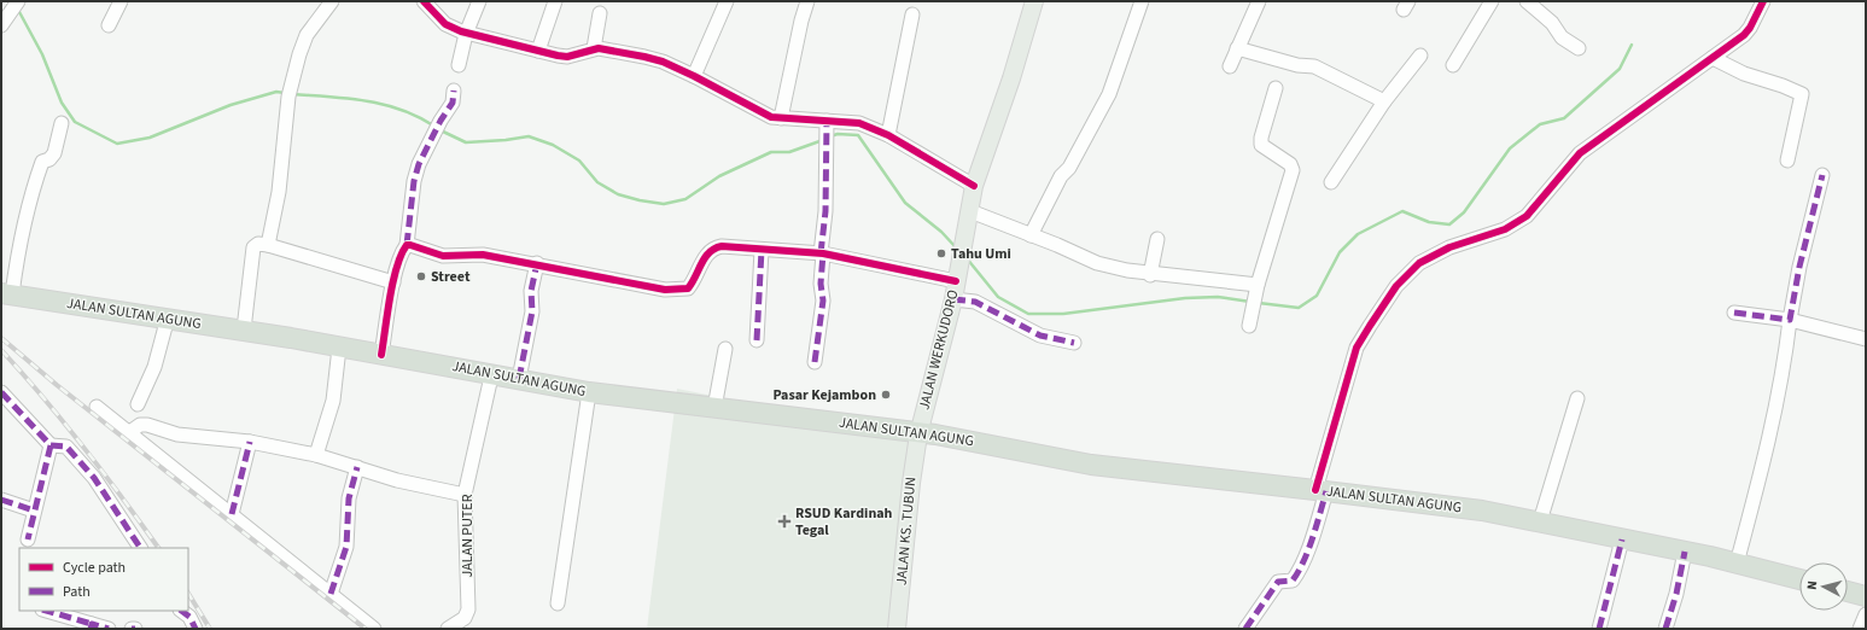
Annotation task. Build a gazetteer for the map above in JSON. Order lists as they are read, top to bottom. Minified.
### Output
{"streets":{"highway":["JALAN SULTAN AGUNG"],"main road":["JALAN WERKUDORO","JALAN KS. TUBUN"],"street":["JALAN PUTER"]},"crossings":[["JALAN SULTAN AGUNG","JALAN WERKUDORO"],["JALAN SULTAN AGUNG","JALAN KS. TUBUN"],["JALAN SULTAN AGUNG","JALAN PUTER"],["JALAN WERKUDORO","JALAN KS. TUBUN"]],"places":{"other":["Tahu Umi","Street","Pasar Kejambon"],"health":["RSUD Kardinah Tegal"]},"legend":["Cycle path","Path"],"north":"left"}
